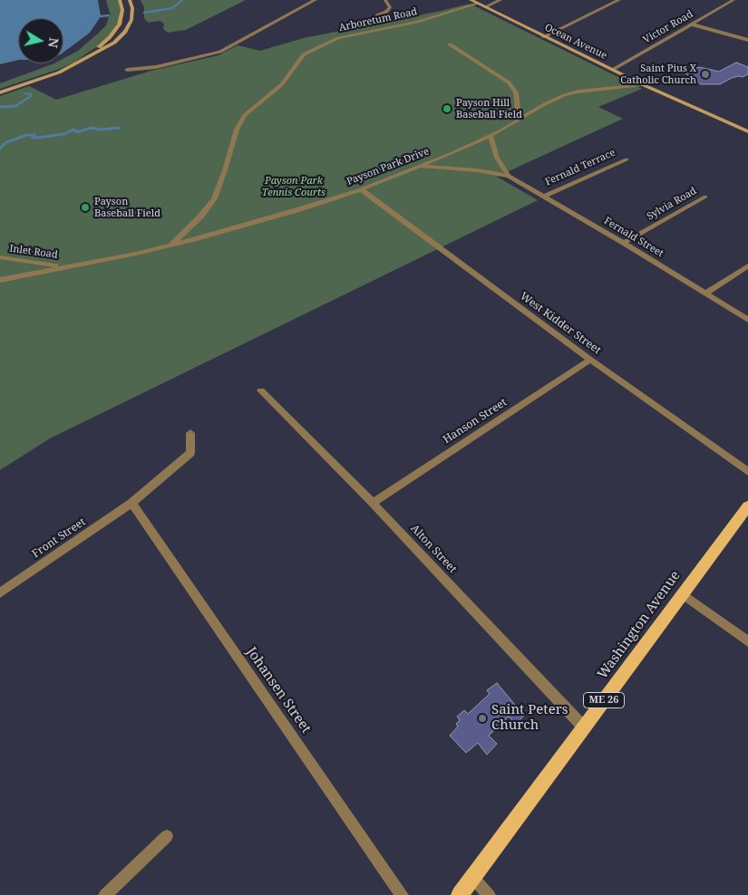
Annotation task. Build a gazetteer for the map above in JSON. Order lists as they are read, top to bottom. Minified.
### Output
{"streets":{"main road":["Washington Avenue","ME 26"],"street":["Arboretum Road","Victor Road","Ocean Avenue","Payson Park Drive","Fernald Terrace","Sylvia Road","Fernald Street","Inlet Road","West Kidder Street","Hanson Street","Front Street","Alton Street","Johansen Street"]},"crossings":[["Arboretum Road","Ocean Avenue"],["Arboretum Road","Payson Park Drive"],["Victor Road","Ocean Avenue"],["Ocean Avenue","Payson Park Drive"],["Payson Park Drive","Fernald Street"],["Payson Park Drive","Inlet Road"],["Payson Park Drive","West Kidder Street"],["Fernald Terrace","Fernald Street"],["Sylvia Road","Fernald Street"],["West Kidder Street","Hanson Street"],["Hanson Street","Alton Street"],["Front Street","Johansen Street"],["Alton Street","Washington Avenue"]],"parks":["Payson Park Tennis Courts"],"places":["Saint Pius X Catholic Church","Payson Hill Baseball Field","Payson Baseball Field","Saint Peters Church"],"north":"right"}
